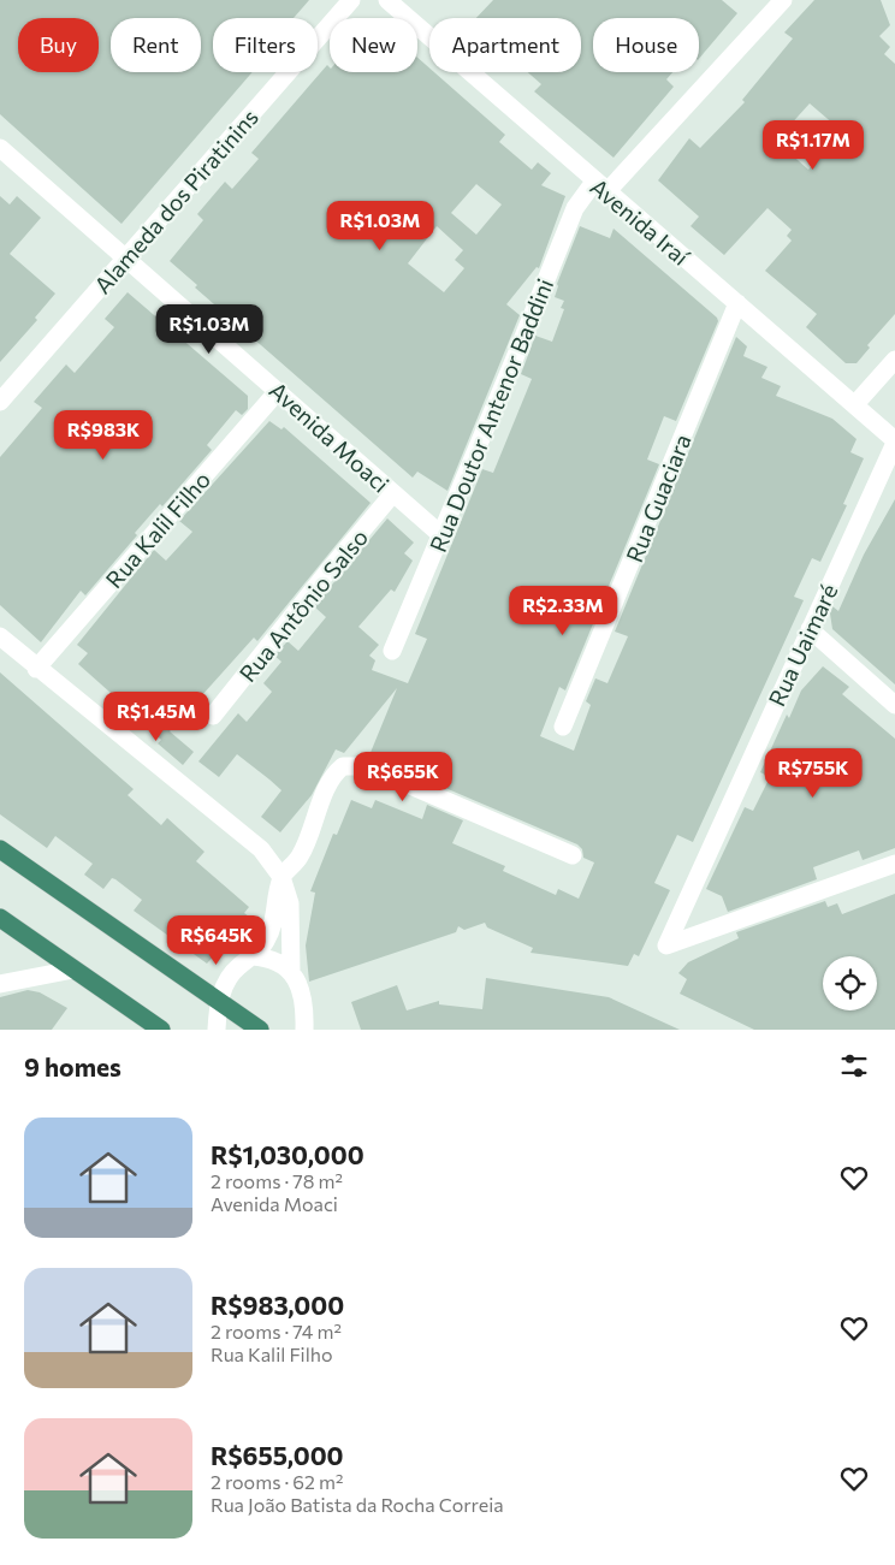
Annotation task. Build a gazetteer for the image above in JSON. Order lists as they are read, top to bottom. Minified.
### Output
{"streets":{"street":["Alameda dos Piratinins","Avenida Iraí","Rua Doutor Antenor Baddini","Avenida Moaci","Rua Guaciara","Rua Kalil Filho","Rua Antônio Salso","Rua Uaimaré"]},"crossings":[["Alameda dos Piratinins","Avenida Moaci"],["Avenida Iraí","Rua Doutor Antenor Baddini"],["Avenida Iraí","Rua Guaciara"],["Avenida Iraí","Rua Uaimaré"],["Rua Doutor Antenor Baddini","Avenida Moaci"],["Avenida Moaci","Rua Kalil Filho"],["Avenida Moaci","Rua Antônio Salso"]],"page":{"chip":["Buy","Rent","Filters","New","Apartment","House"],"price":["R$1.17M","R$1.03M","R$1.03M","R$983K","R$2.33M","R$1.45M","R$755K","R$655K","R$645K"],"heading":"9 homes","list":[{"name":"R$1,030,000","note":"2 rooms · 78 m² · Avenida Moaci"},{"name":"R$983,000","note":"2 rooms · 74 m² · Rua Kalil Filho"},{"name":"R$655,000","note":"2 rooms · 62 m² · Rua João Batista da Rocha Correia"}]}}
